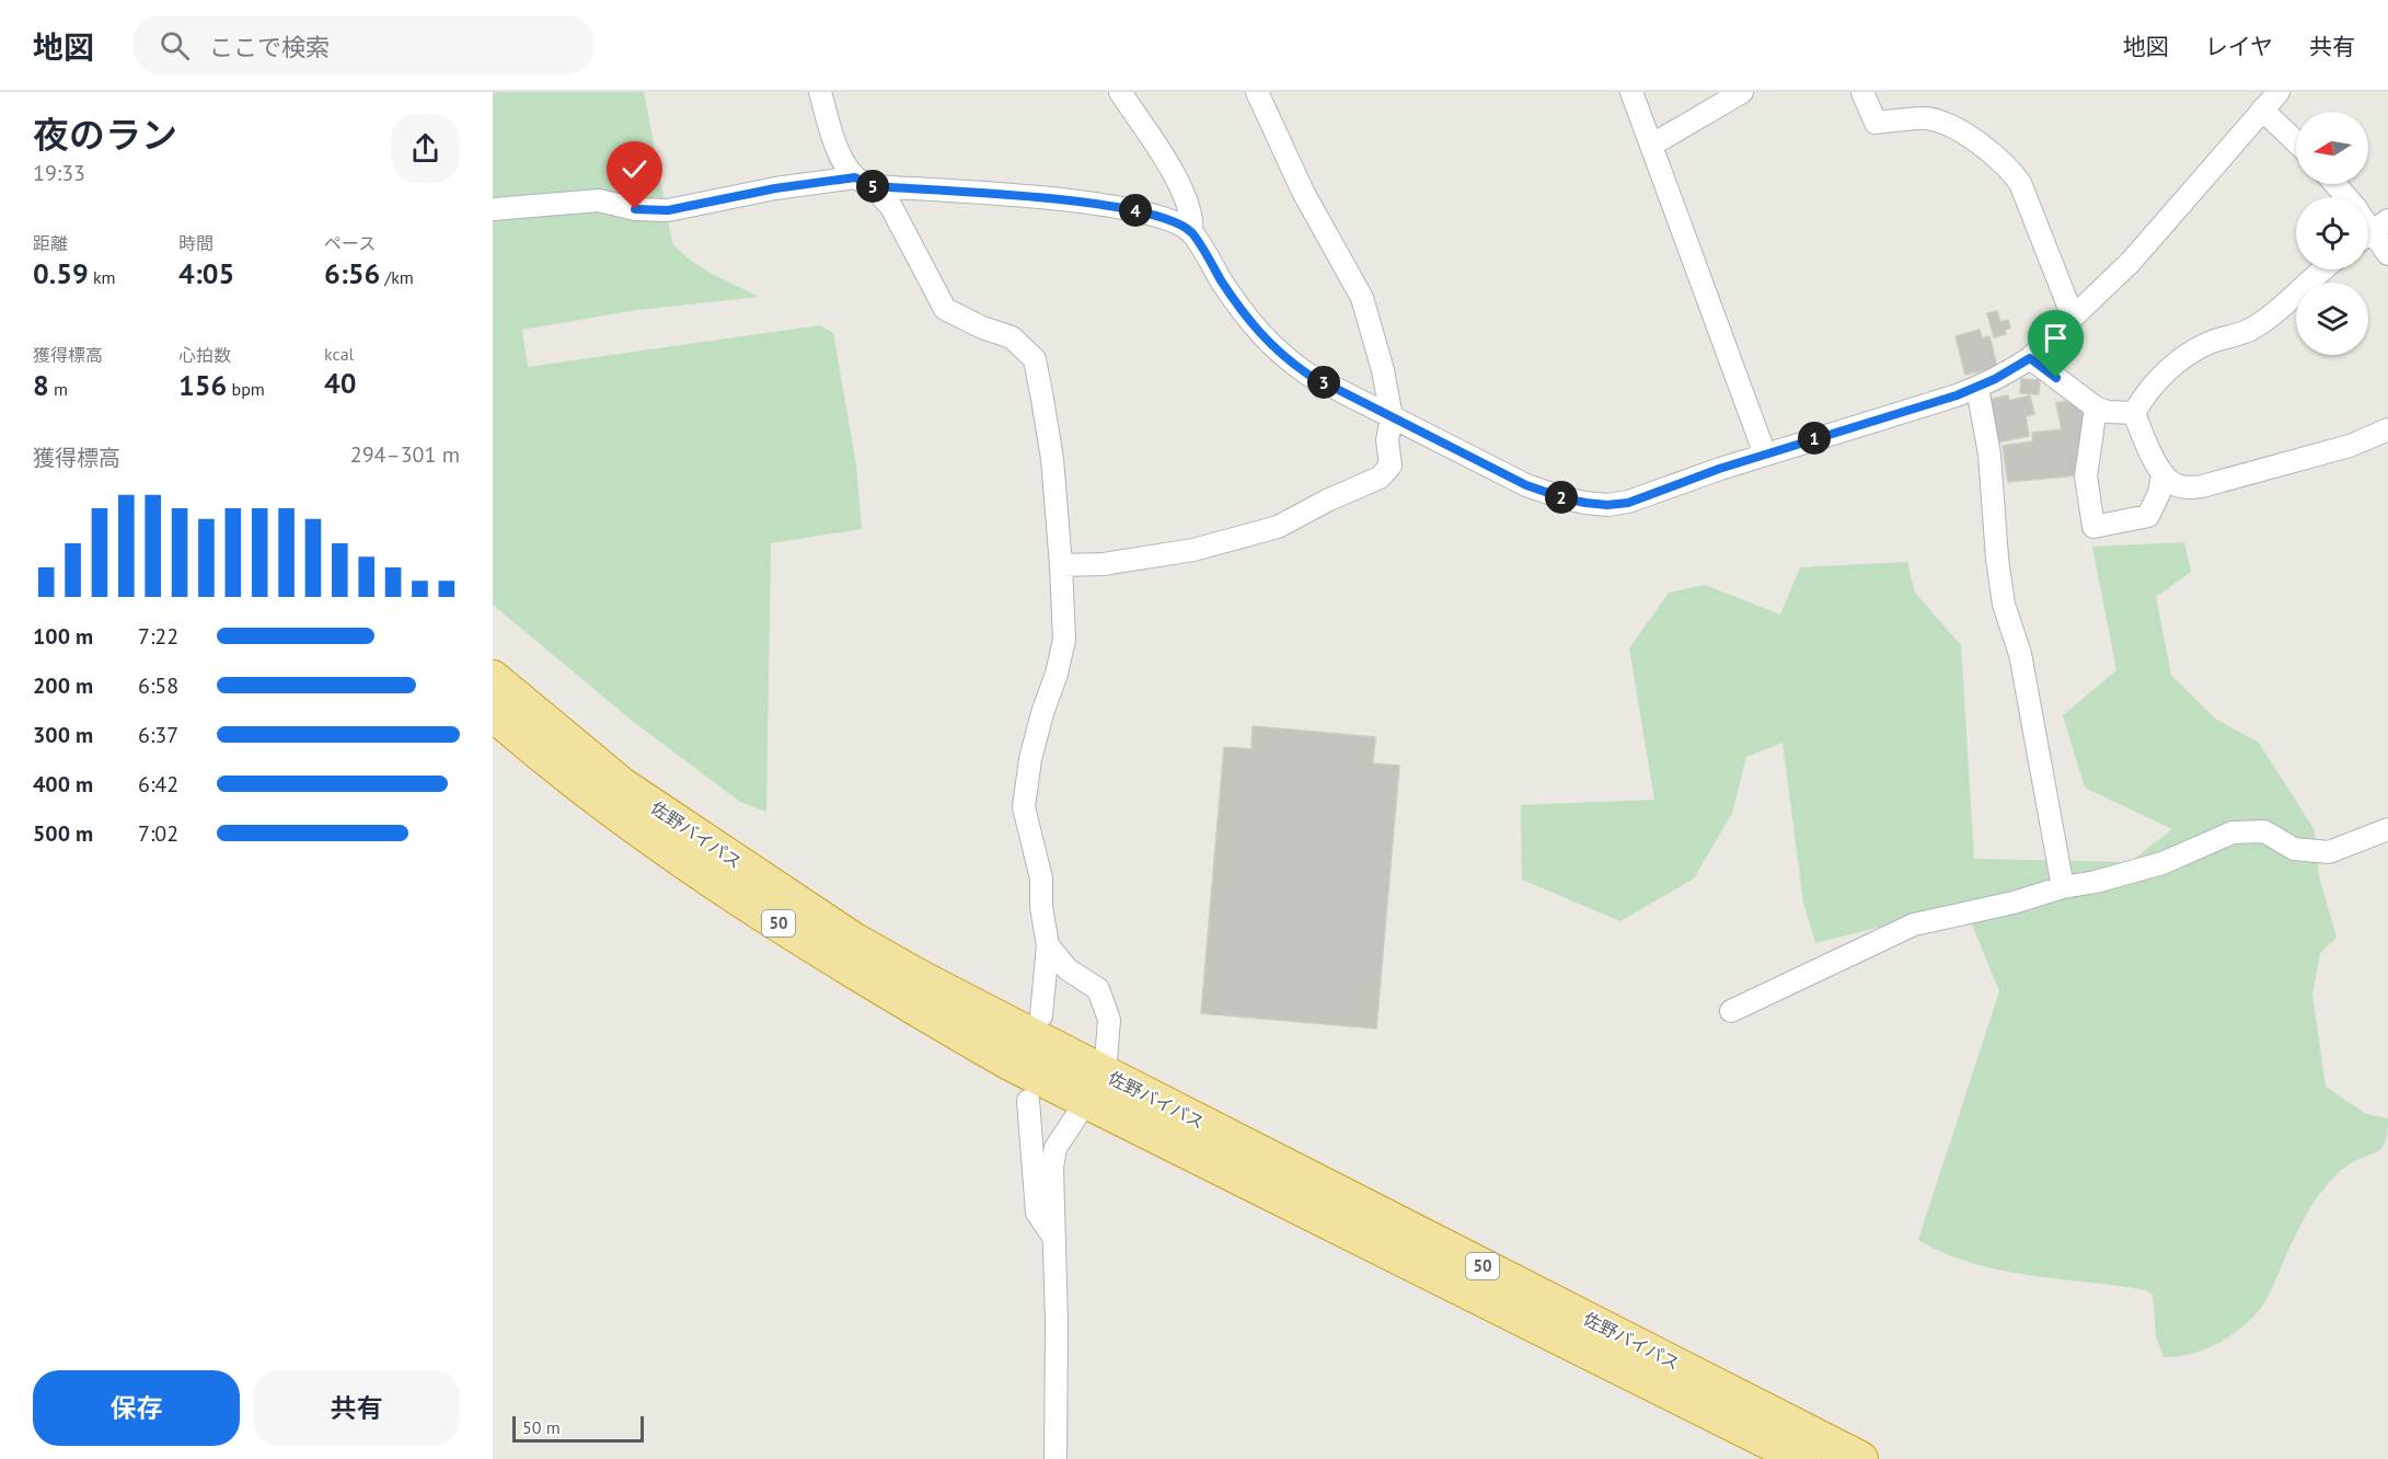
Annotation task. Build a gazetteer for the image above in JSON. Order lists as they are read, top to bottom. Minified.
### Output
{"streets":{"highway":["佐野バイパス","50"]},"scale_bar":"50 m","north":"left","page":{"header":"地図","search":"ここで検索","nav":["地図","レイヤ","共有"],"heading":["夜のラン","19:33"],"pins":["5","4","3","1","2"],"stats":[["距離","0.59 km"],["時間","4:05"],["ペース","6:56 /km"],["獲得標高","8 m"],["心拍数","156 bpm"],["kcal","40"]],"chart":["獲得標高","294–301 m"],"list":[{"name":"100 m","note":"7:22"},{"name":"200 m","note":"6:58"},{"name":"300 m","note":"6:37"},{"name":"400 m","note":"6:42"},{"name":"500 m","note":"7:02"}],"buttons":["保存","共有"],"scale":"50 m"}}
